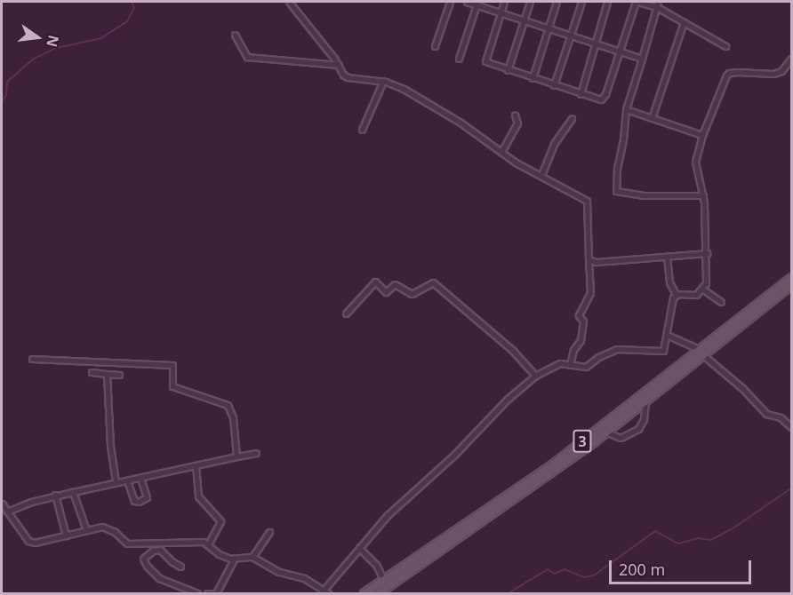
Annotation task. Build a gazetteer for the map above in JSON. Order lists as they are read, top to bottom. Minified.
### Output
{"streets":{"main road":["3"]},"scale_bar":"200 m","north":"right"}
